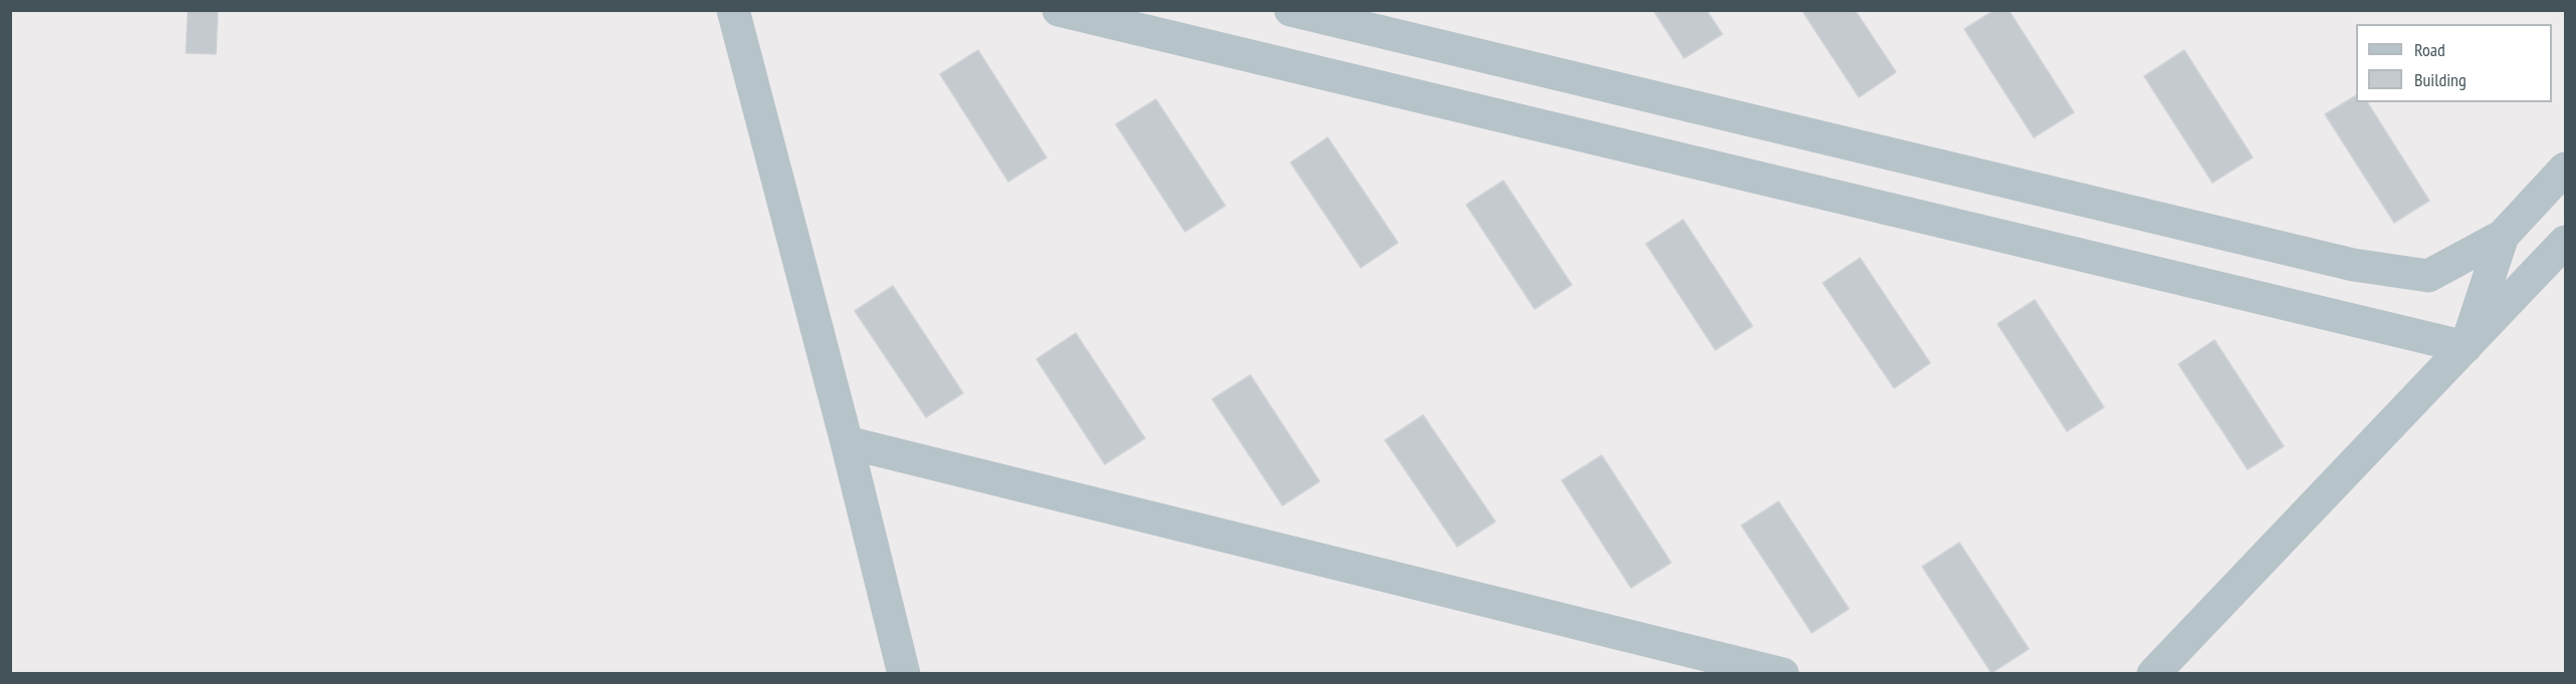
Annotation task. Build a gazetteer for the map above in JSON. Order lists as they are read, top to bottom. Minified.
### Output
{"legend":["Road","Building"]}
